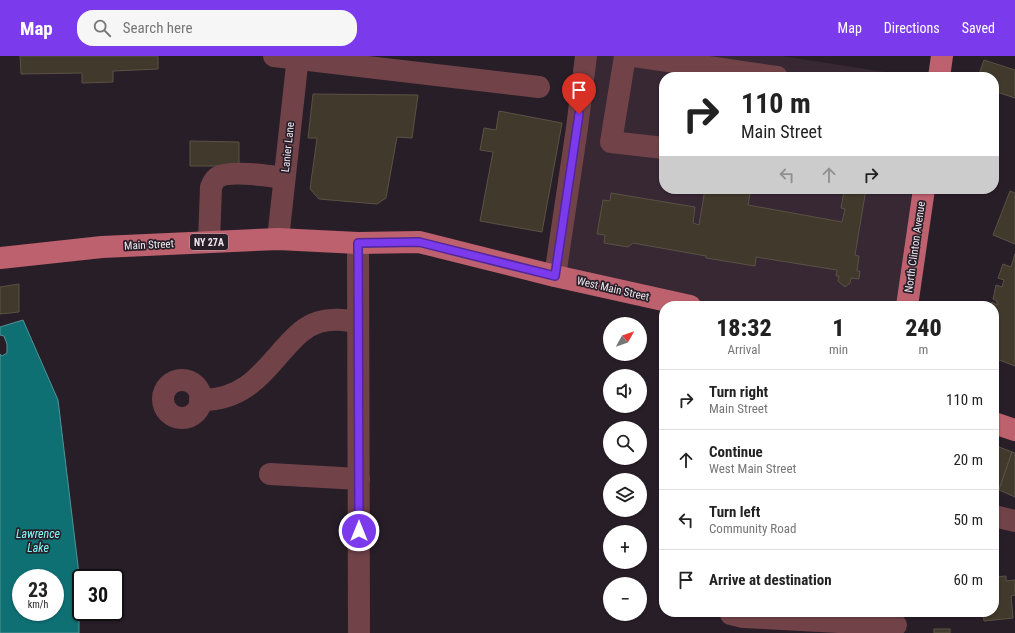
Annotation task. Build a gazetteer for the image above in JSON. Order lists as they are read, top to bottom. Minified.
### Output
{"streets":{"main road":["NY 27A","Main Street","North Clinton Avenue","West Main Street"],"street":["Lanier Lane"]},"crossings":[["Lanier Lane","Main Street"],["Main Street","West Main Street"]],"water":["Lawrence Lake"],"north":"top right","page":{"header":"Map","search":"Search here","nav":["Map","Directions","Saved"],"turn":["110 m","Main Street"],"eta":["18:32","Arrival","1","min","240","m"],"map_buttons":["+","−"],"list":[{"name":"Turn right","note":"Main Street","value":"110 m"},{"name":"Continue","note":"West Main Street","value":"20 m"},{"name":"Turn left","note":"Community Road","value":"50 m"},{"name":"Arrive at destination","value":"60 m"}],"speed":"23 km/h","limit":"30"}}
